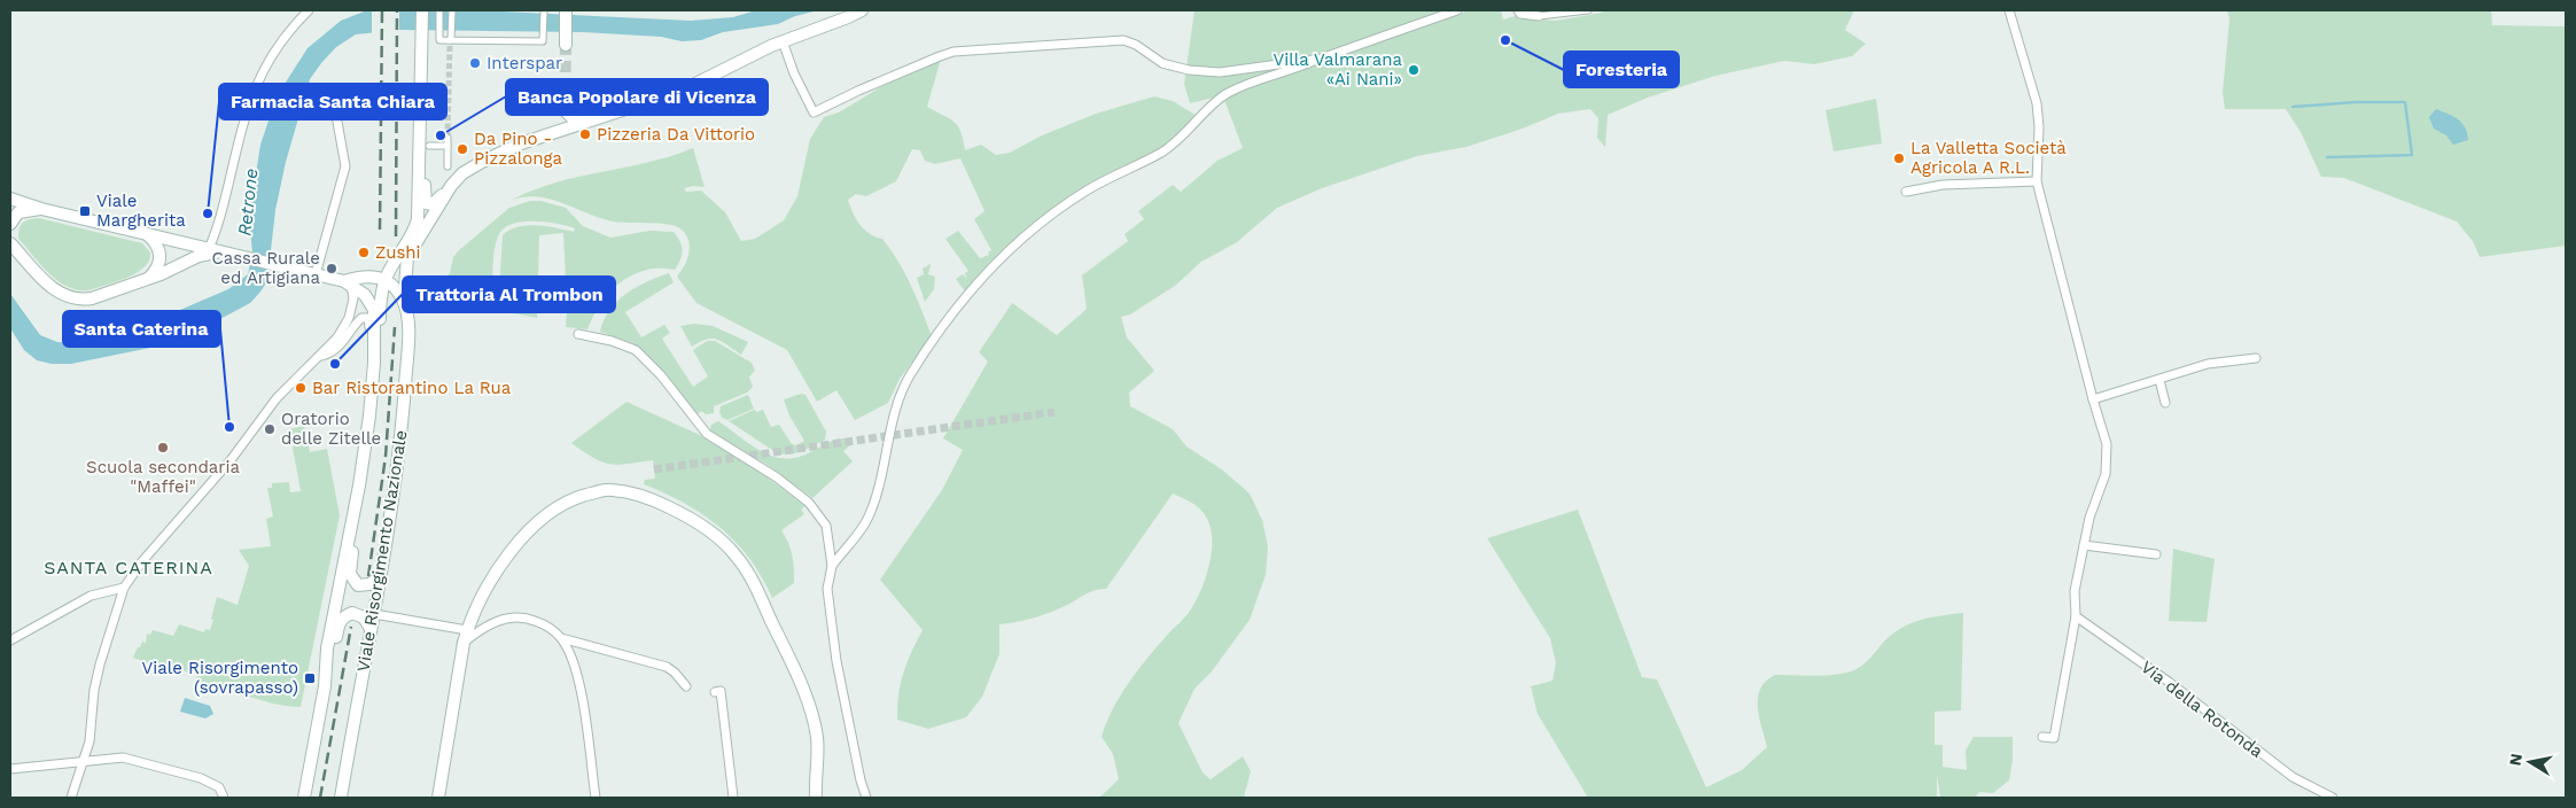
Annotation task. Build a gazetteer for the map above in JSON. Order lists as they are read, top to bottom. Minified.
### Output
{"streets":{"main road":["Viale Risorgimento Nazionale"],"street":["Via della Rotonda"]},"districts":["SANTA CATERINA"],"water":["Retrone"],"places":{"other":["Foresteria","Interspar","Villa Valmarana «Ai Nani»","Pizzeria Da Vittorio","Banca Popolare di Vicenza","Da Pino - Pizzalonga","La Valletta Società Agricola A R.L.","Farmacia Santa Chiara","Zushi","Cassa Rurale ed Artigiana","Trattoria Al Trombon","Bar Ristorantino La Rua","Santa Caterina","Oratorio delle Zitelle","Scuola secondaria \"Maffei\""],"transit":["Viale Margherita","Viale Risorgimento (sovrapasso)"]},"north":"left"}
